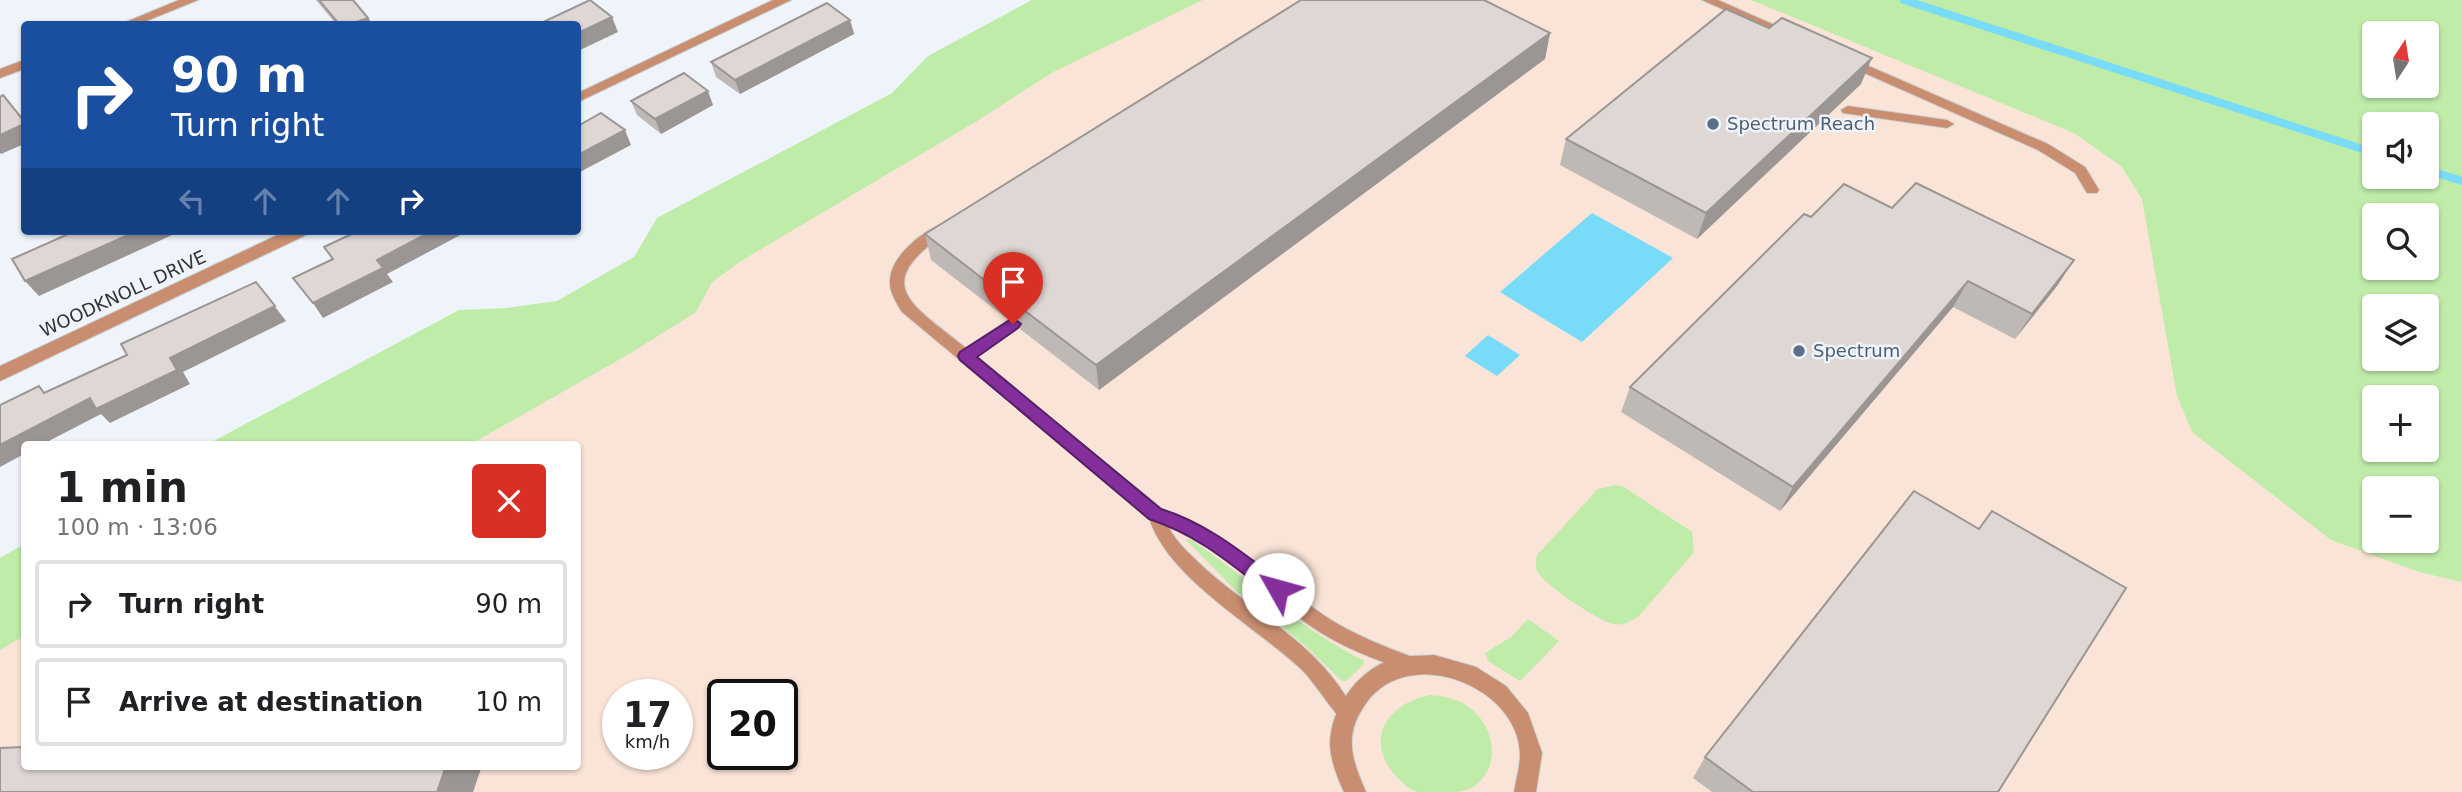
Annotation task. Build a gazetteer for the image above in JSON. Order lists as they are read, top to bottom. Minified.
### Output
{"streets":{"street":["WOODKNOLL DRIVE"]},"places":["Spectrum Reach","Spectrum"],"north":"top","page":{"map_buttons":["+","−"],"turn":["90 m","Turn right"],"heading":["1 min","100 m · 13:06"],"list":[{"name":"Turn right","value":"90 m"},{"name":"Arrive at destination","value":"10 m"}],"speed":"17 km/h","limit":"20"}}
